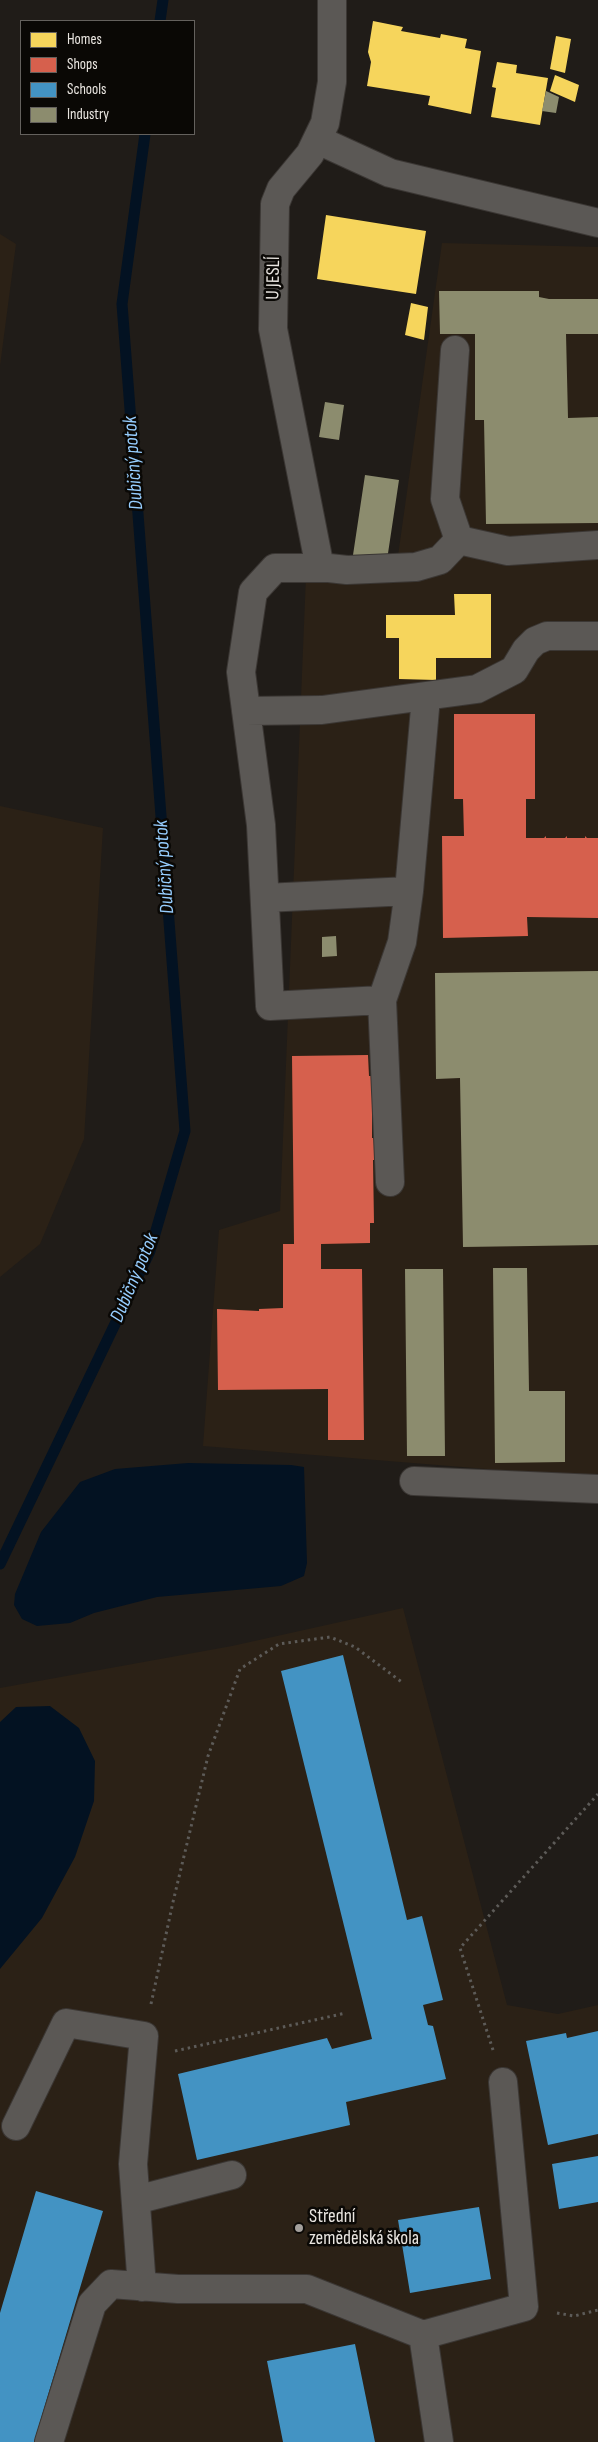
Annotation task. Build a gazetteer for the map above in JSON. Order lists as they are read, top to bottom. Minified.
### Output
{"streets":{"street":["U JESLÍ"]},"water":["Dubičný potok"],"places":["Střední zemědělská škola"],"legend":["Homes","Shops","Schools","Industry"]}
